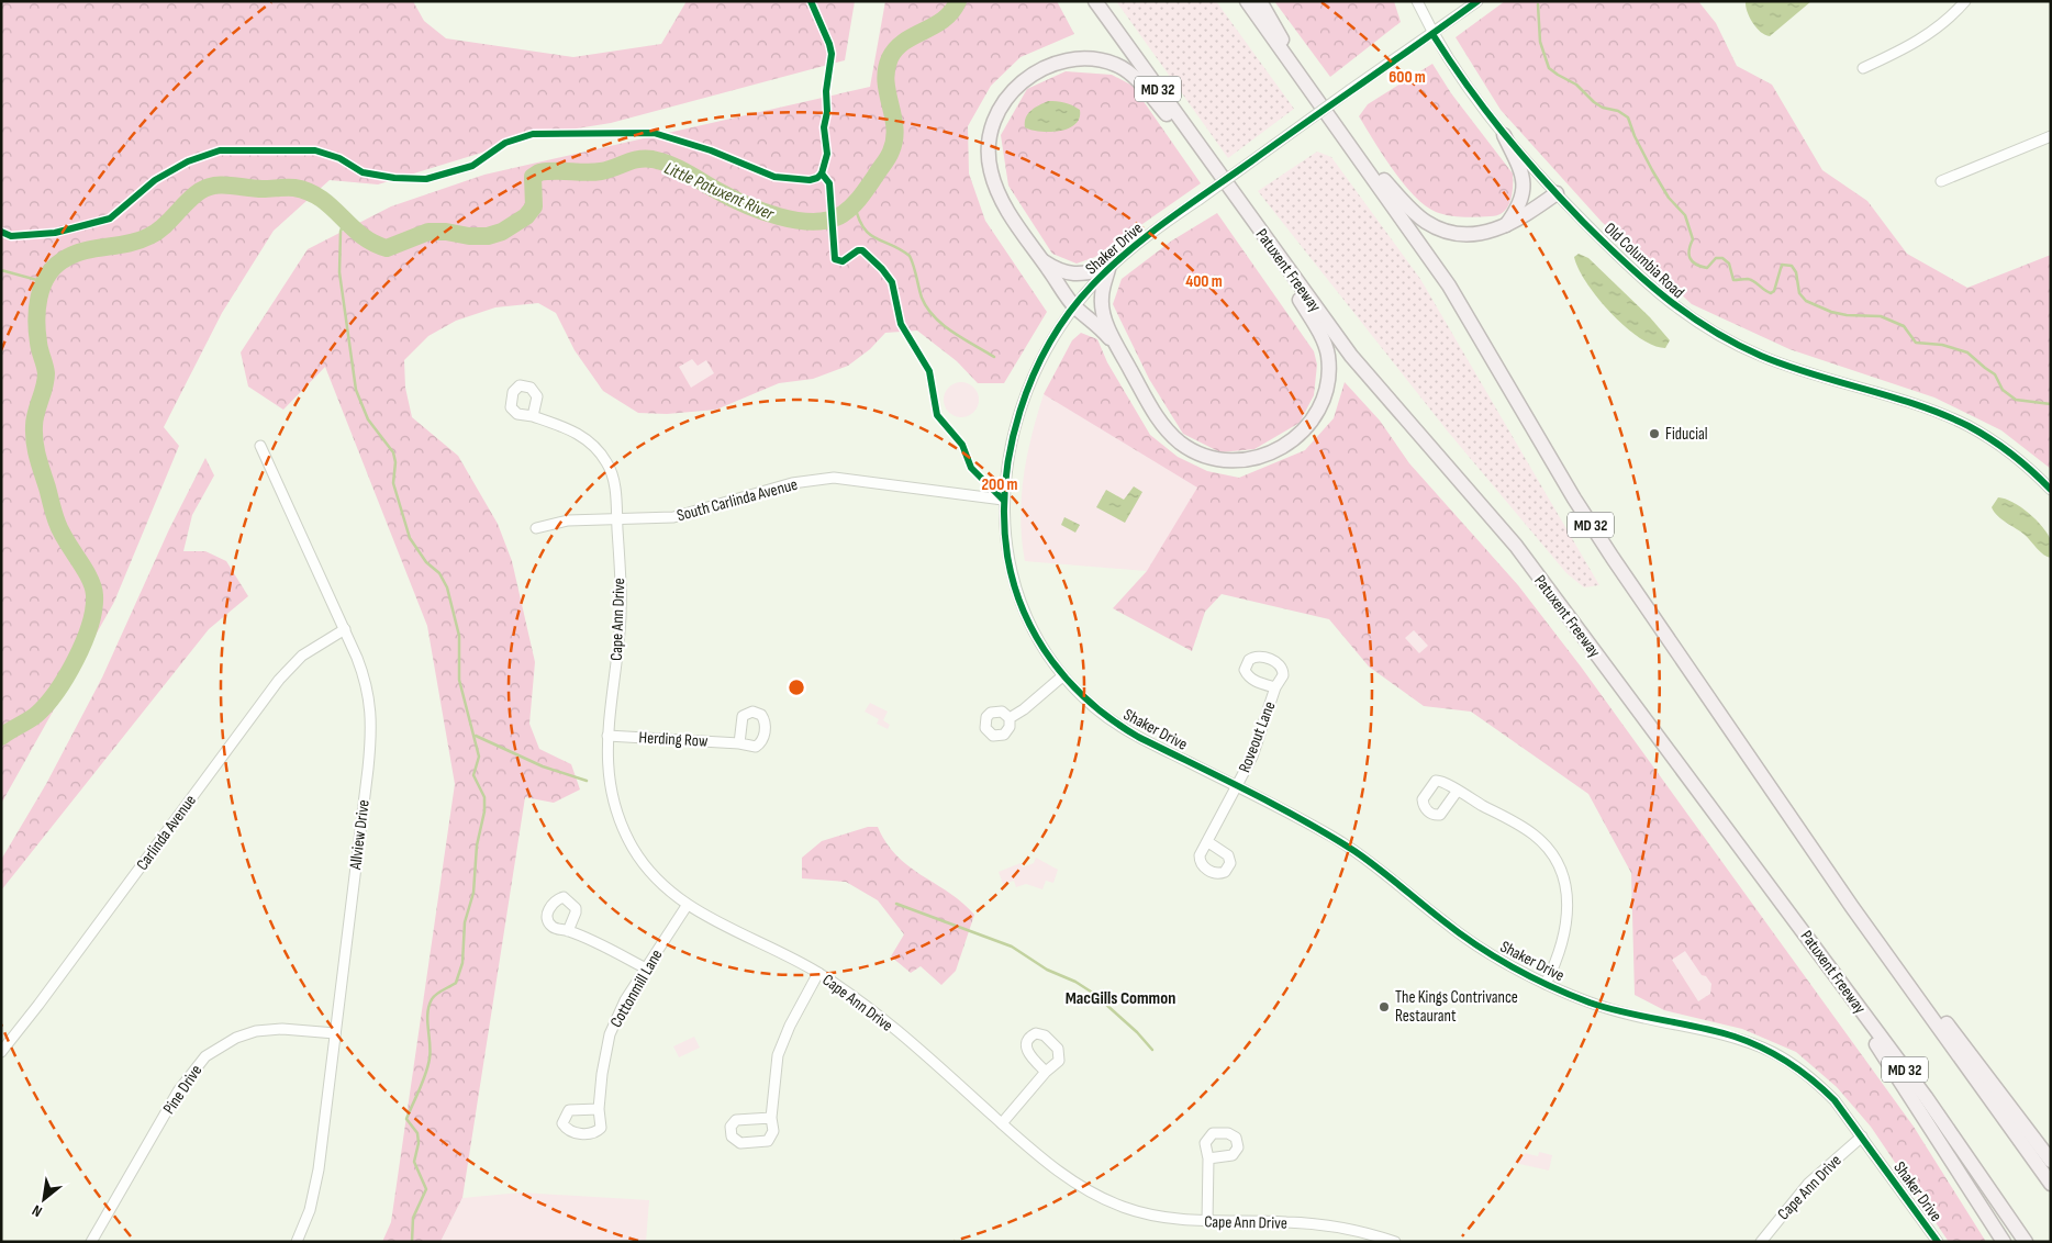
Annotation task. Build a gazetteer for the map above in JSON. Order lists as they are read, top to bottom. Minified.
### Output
{"streets":{"highway":["MD 32","Patuxent Freeway"],"street":["Shaker Drive","Old Columbia Road","South Carlinda Avenue","Cape Ann Drive","Roveout Lane","Herding Row","Carlinda Avenue","Allview Drive","Cottonmill Lane","Pine Drive"]},"crossings":[["Shaker Drive","Old Columbia Road"],["Shaker Drive","South Carlinda Avenue"],["Shaker Drive","Cape Ann Drive"],["Shaker Drive","Roveout Lane"],["South Carlinda Avenue","Cape Ann Drive"],["Cape Ann Drive","Herding Row"],["Cape Ann Drive","Cottonmill Lane"],["Carlinda Avenue","Allview Drive"],["Allview Drive","Pine Drive"]],"districts":["MacGills Common"],"water":["Little Patuxent River"],"places":["Fiducial","The Kings Contrivance Restaurant"],"north":"bottom left","rings":["600 m","400 m","200 m"]}
